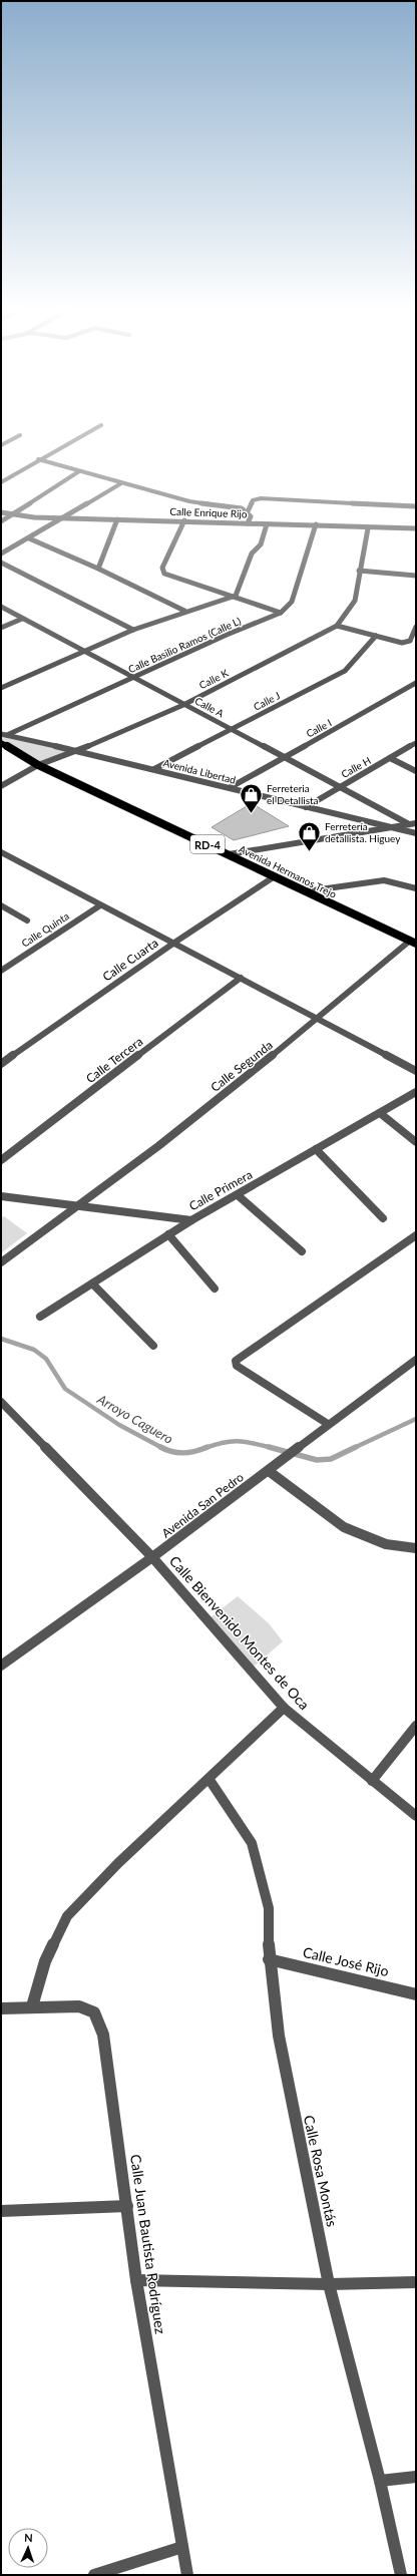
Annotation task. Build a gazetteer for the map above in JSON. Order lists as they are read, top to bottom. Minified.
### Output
{"streets":{"main road":["RD-4","Avenida Hermanos Trejo"],"street":["Calle Enrique Rijo","Calle Basilio Ramos (Calle L)","Calle K","Calle J","Calle A","Calle I","Calle H","Avenida Libertad","Calle Quinta","Calle Cuarta","Calle Tercera","Calle Segunda","Calle Primera","Avenida San Pedro","Calle Bienvenido Montes de Oca","Calle José Rijo","Calle Rosa Montás","Calle Juan Bautista Rodríguez"]},"crossings":[["Calle Enrique Rijo","Calle K"],["Calle Basilio Ramos (Calle L)","Calle A"],["Calle Basilio Ramos (Calle L)","Avenida Libertad"],["Calle K","Calle A"],["Calle K","Avenida Libertad"],["Calle K","Avenida Hermanos Trejo"],["Calle J","Calle A"],["Calle J","Avenida Libertad"],["Calle A","Calle I"],["Calle A","Calle H"],["Calle I","Avenida Libertad"],["Calle H","Avenida Libertad"],["Avenida Hermanos Trejo","Calle Cuarta"],["Avenida Hermanos Trejo","Calle Segunda"],["Avenida San Pedro","Calle Bienvenido Montes de Oca"],["Calle José Rijo","Calle Rosa Montás"]],"water":["Arroyo Caguero"],"places":{"shop":["Ferreteria el Detallista","Ferretería detallista. Higuey"]},"north":"top"}
